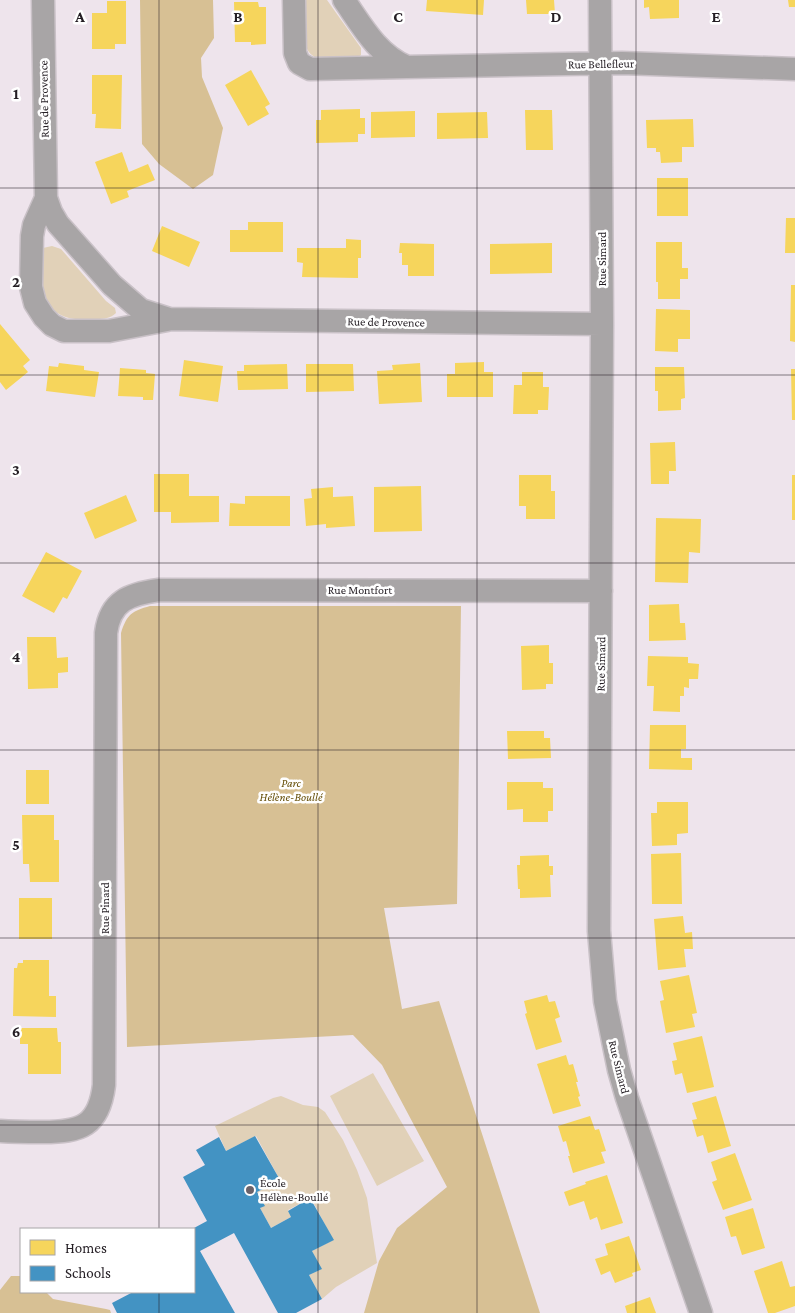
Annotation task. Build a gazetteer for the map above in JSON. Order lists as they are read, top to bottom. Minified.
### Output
{"streets":{"street":["Rue Bellefleur","Rue de Provence","Rue Simard","Rue Montfort","Rue Pinard"]},"crossings":[["Rue Bellefleur","Rue Simard"],["Rue de Provence","Rue Simard"],["Rue Simard","Rue Montfort"],["Rue Montfort","Rue Pinard"]],"parks":["Parc Hélène-Boullé"],"places":["École Hélène-Boullé"],"legend":["Homes","Schools"],"grid":{"columns":["A","B","C","D","E"],"rows":["1","2","3","4","5","6"]}}
